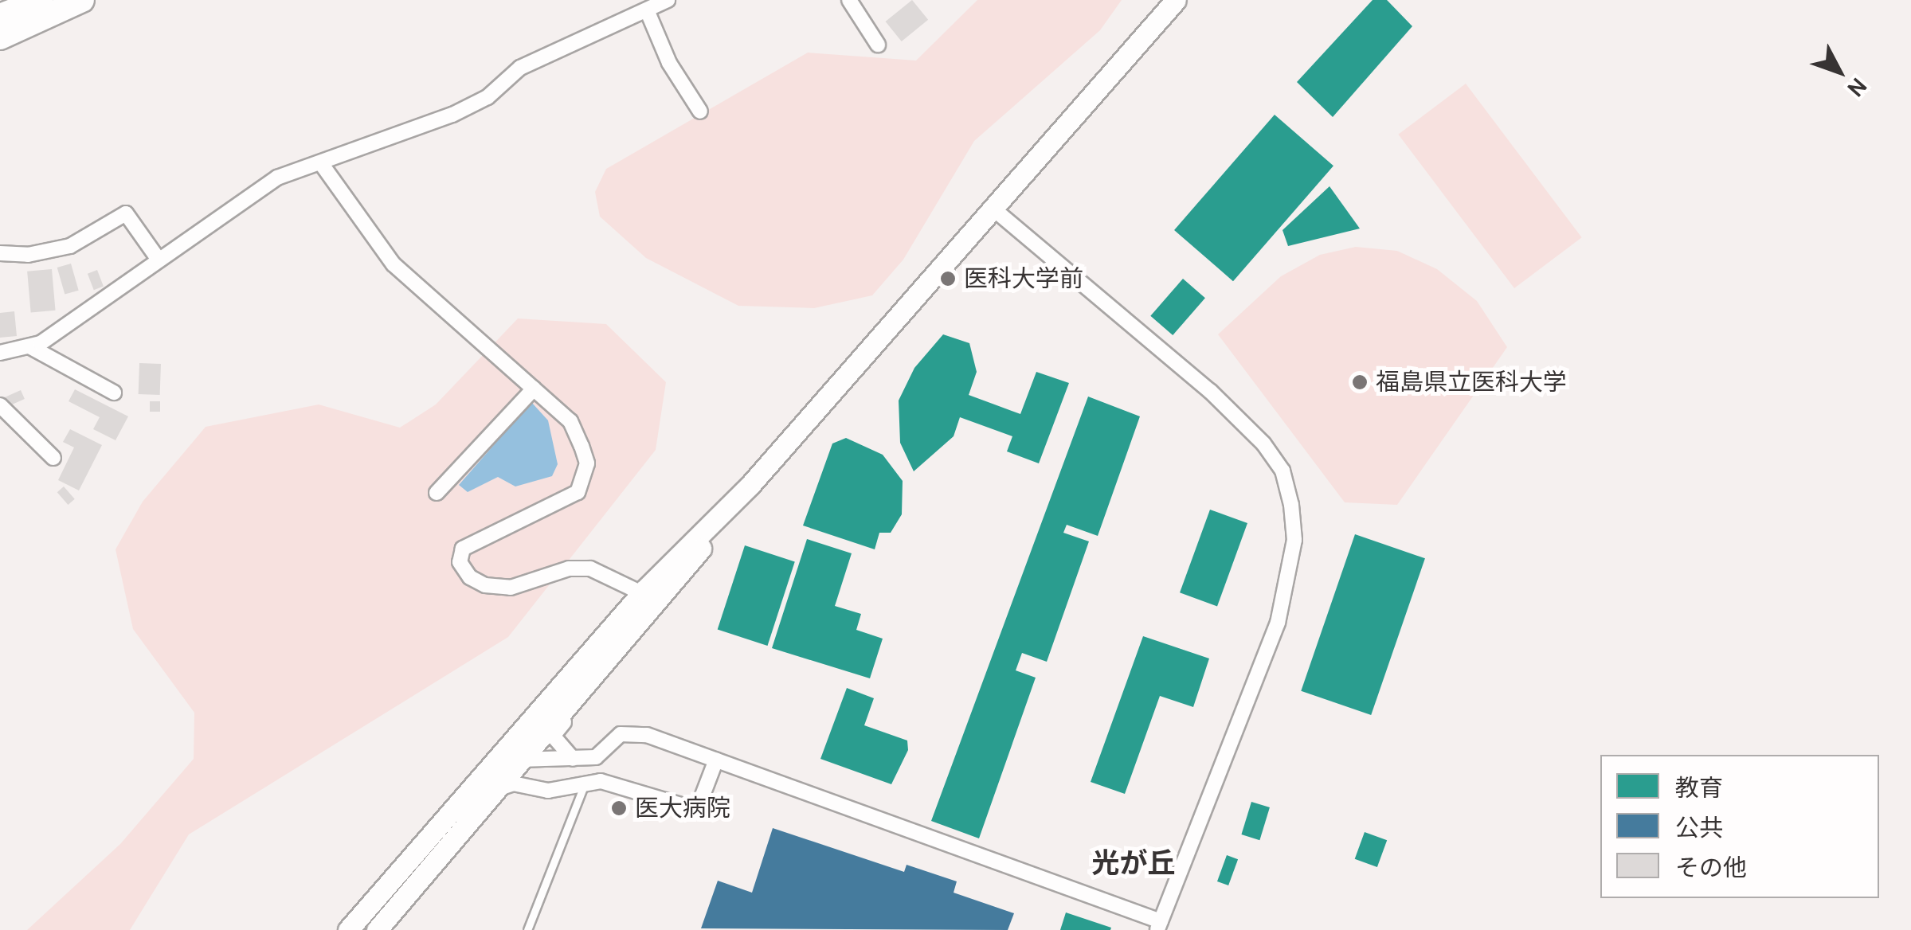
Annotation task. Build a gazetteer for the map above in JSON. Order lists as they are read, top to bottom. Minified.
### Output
{"districts":["光が丘"],"places":["医科大学前","福島県立医科大学","医大病院"],"legend":["教育","公共","その他"],"north":"bottom right"}
